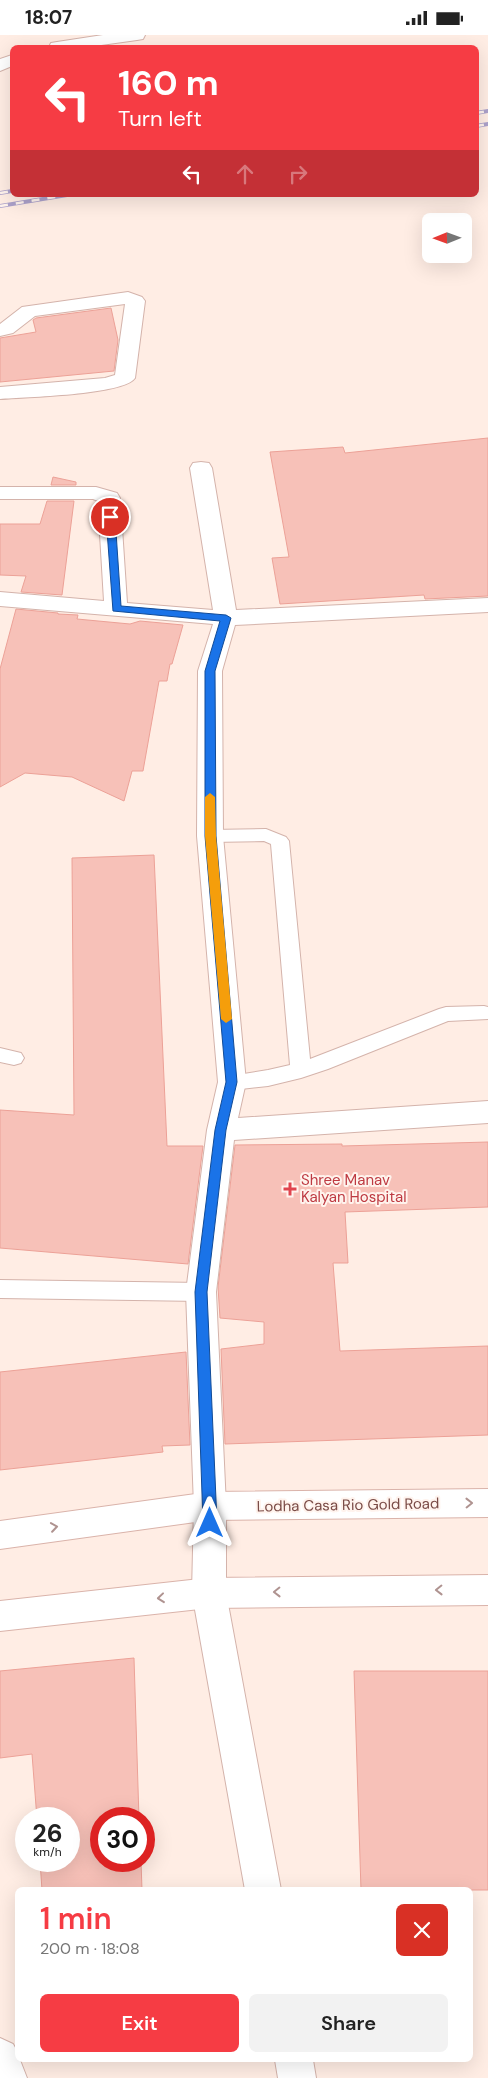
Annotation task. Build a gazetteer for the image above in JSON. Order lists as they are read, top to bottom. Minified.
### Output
{"streets":{"street":["Lodha Casa Rio Gold Road"]},"places":{"health":["Shree Manav Kalyan Hospital"]},"north":"left","page":{"status":"18:07","turn":["160 m","Turn left"],"speed":"26 km/h","limit":"30","heading":["1 min","200 m · 18:08"],"buttons":["Exit","Share"]}}
